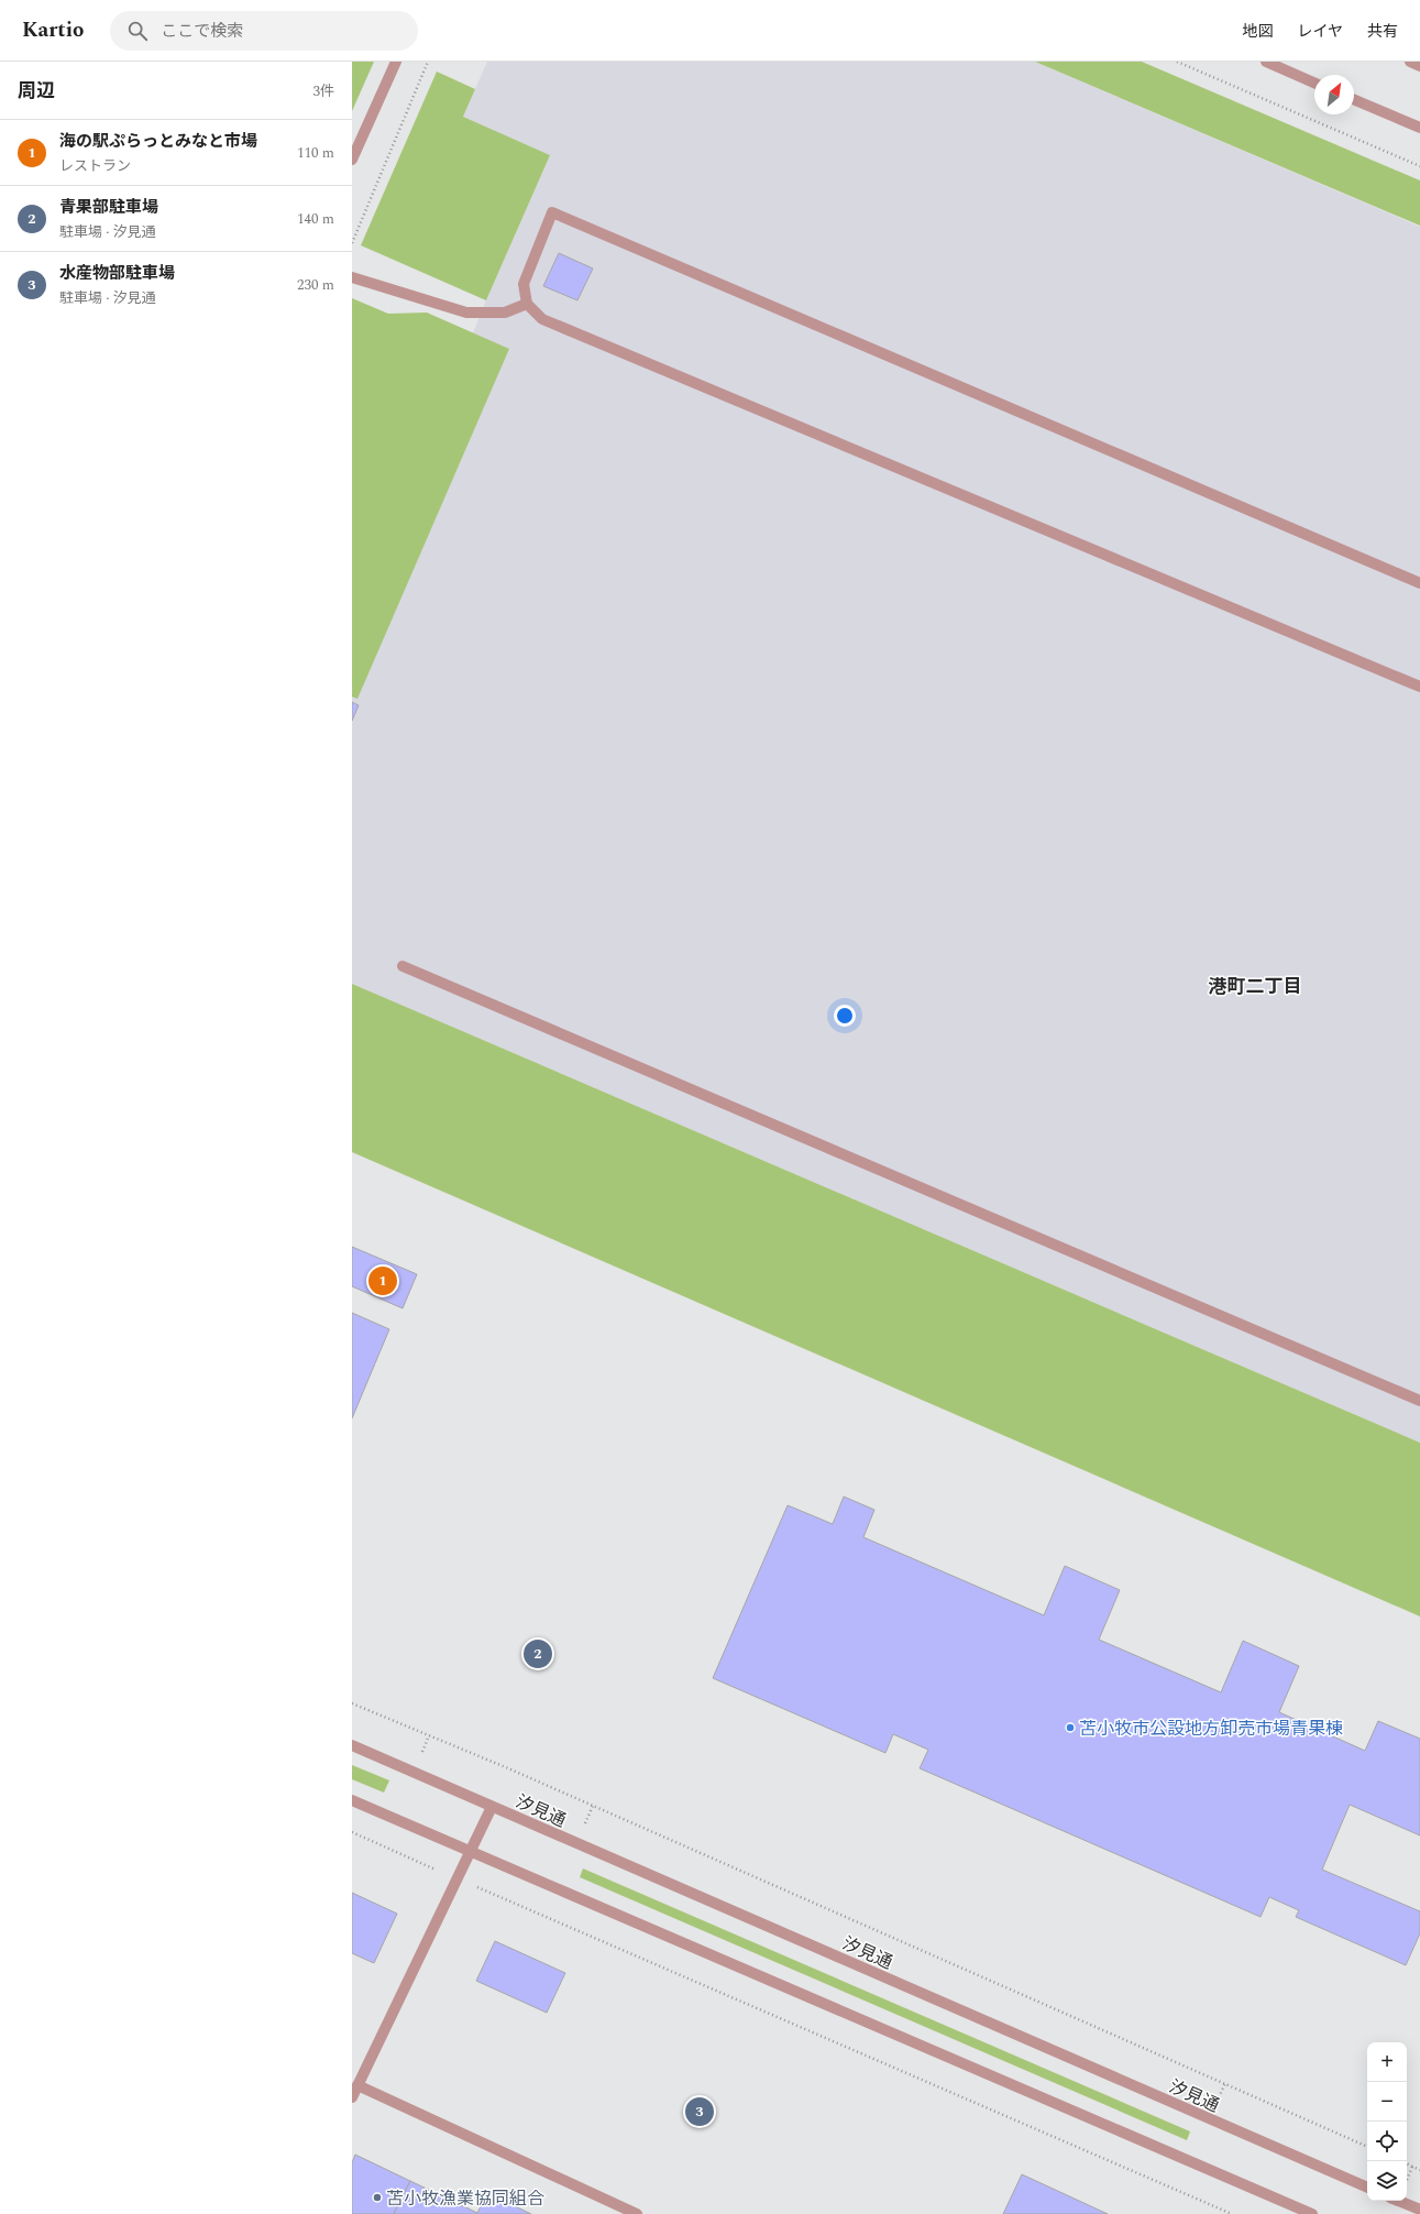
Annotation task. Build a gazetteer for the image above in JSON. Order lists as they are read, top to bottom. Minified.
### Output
{"streets":{"street":["汐見通"]},"districts":["港町二丁目"],"places":["苫小牧市公設地方卸売市場青果棟","苫小牧漁業協同組合"],"north":"top right","page":{"header":"Kartio","search":"ここで検索","nav":["地図","レイヤ","共有"],"heading":["周辺","3件"],"list":[{"mark":"1","name":"海の駅ぷらっとみなと市場","note":"レストラン","value":"110 m"},{"mark":"2","name":"青果部駐車場","note":"駐車場 · 汐見通","value":"140 m"},{"mark":"3","name":"水産物部駐車場","note":"駐車場 · 汐見通","value":"230 m"}],"pins":["1","2","3"],"map_buttons":["+","−"]}}
